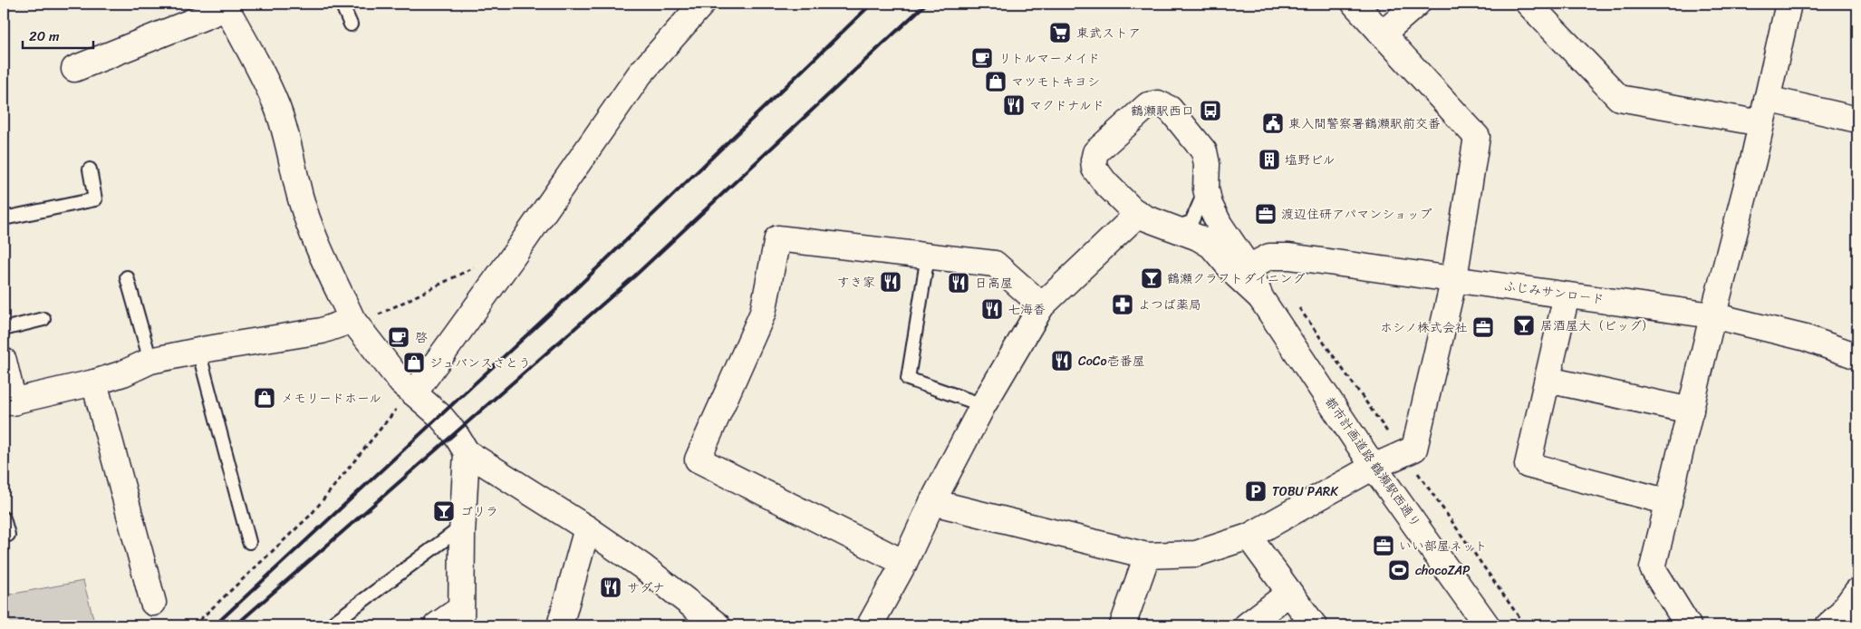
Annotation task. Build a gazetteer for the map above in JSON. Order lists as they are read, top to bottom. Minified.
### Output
{"streets":{"street":["ふじみサンロード","都市計画道路 鶴瀬駅西通り"]},"places":{"supermarket":["東武ストア"],"cafe":["リトルマーメイド","啓"],"shop":["マツモトキヨシ","ジュバンスさとう","メモリードホール"],"restaurant":["マクドナルド","すき家","日高屋","七海香","CoCo壱番屋","サダナ"],"bus stop":["鶴瀬駅西口"],"public building":["東入間警察署鶴瀬駅前交番"],"building":["塩野ビル"],"office":["渡辺住研アパマンショップ","ホシノ株式会社","いい部屋ネット"],"bar":["鶴瀬クラフトダイニング","居酒屋大（ビッグ）","ゴリラ"],"pharmacy":["よつば薬局"],"parking":["TOBU PARK"],"sports":["chocoZAP"]},"scale_bar":"20 m"}
